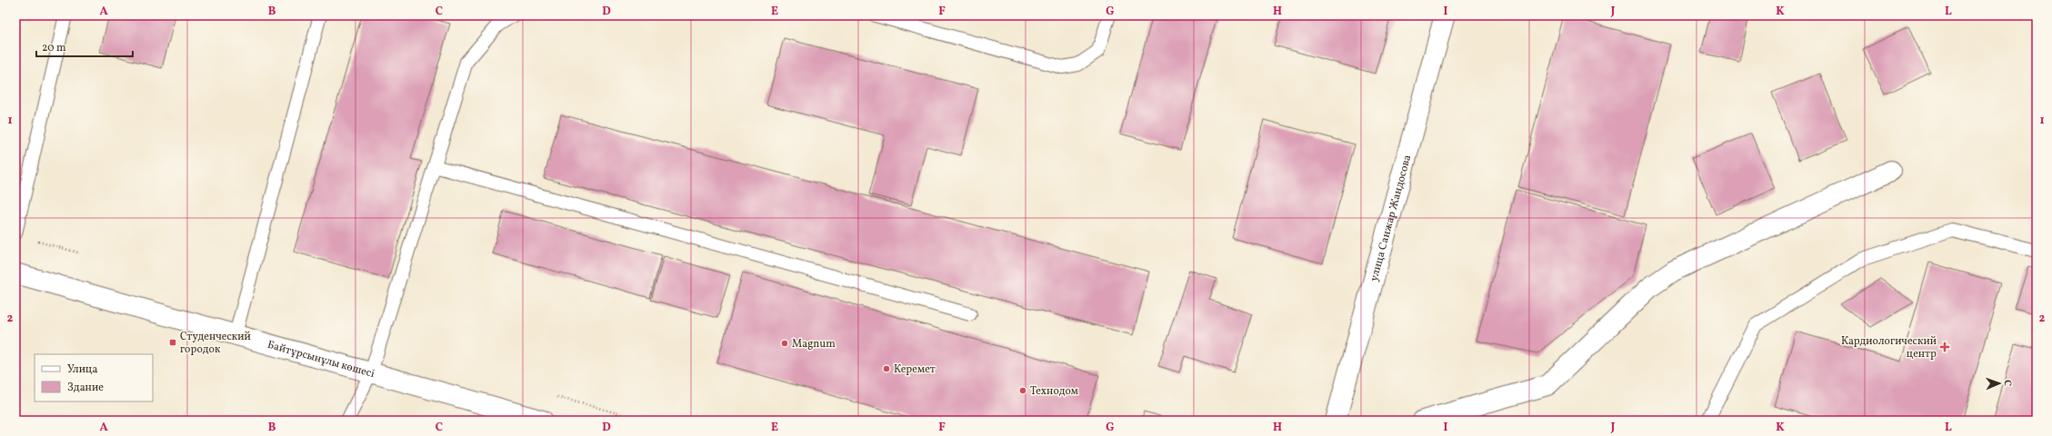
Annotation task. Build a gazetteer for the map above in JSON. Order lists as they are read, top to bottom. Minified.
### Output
{"streets":{"street":["улица Санжар Жандосова","Байтұрсынұлы көшесі"]},"places":{"transit":["Студенческий городок"],"other":["Magnum","Керемет","Технодом"],"health":["Кардиологический центр"]},"legend":["Улица","Здание"],"scale_bar":"20 m","north":"right","grid":{"columns":["A","B","C","D","E","F","G","H","I","J","K","L"],"rows":["1","2"]}}
